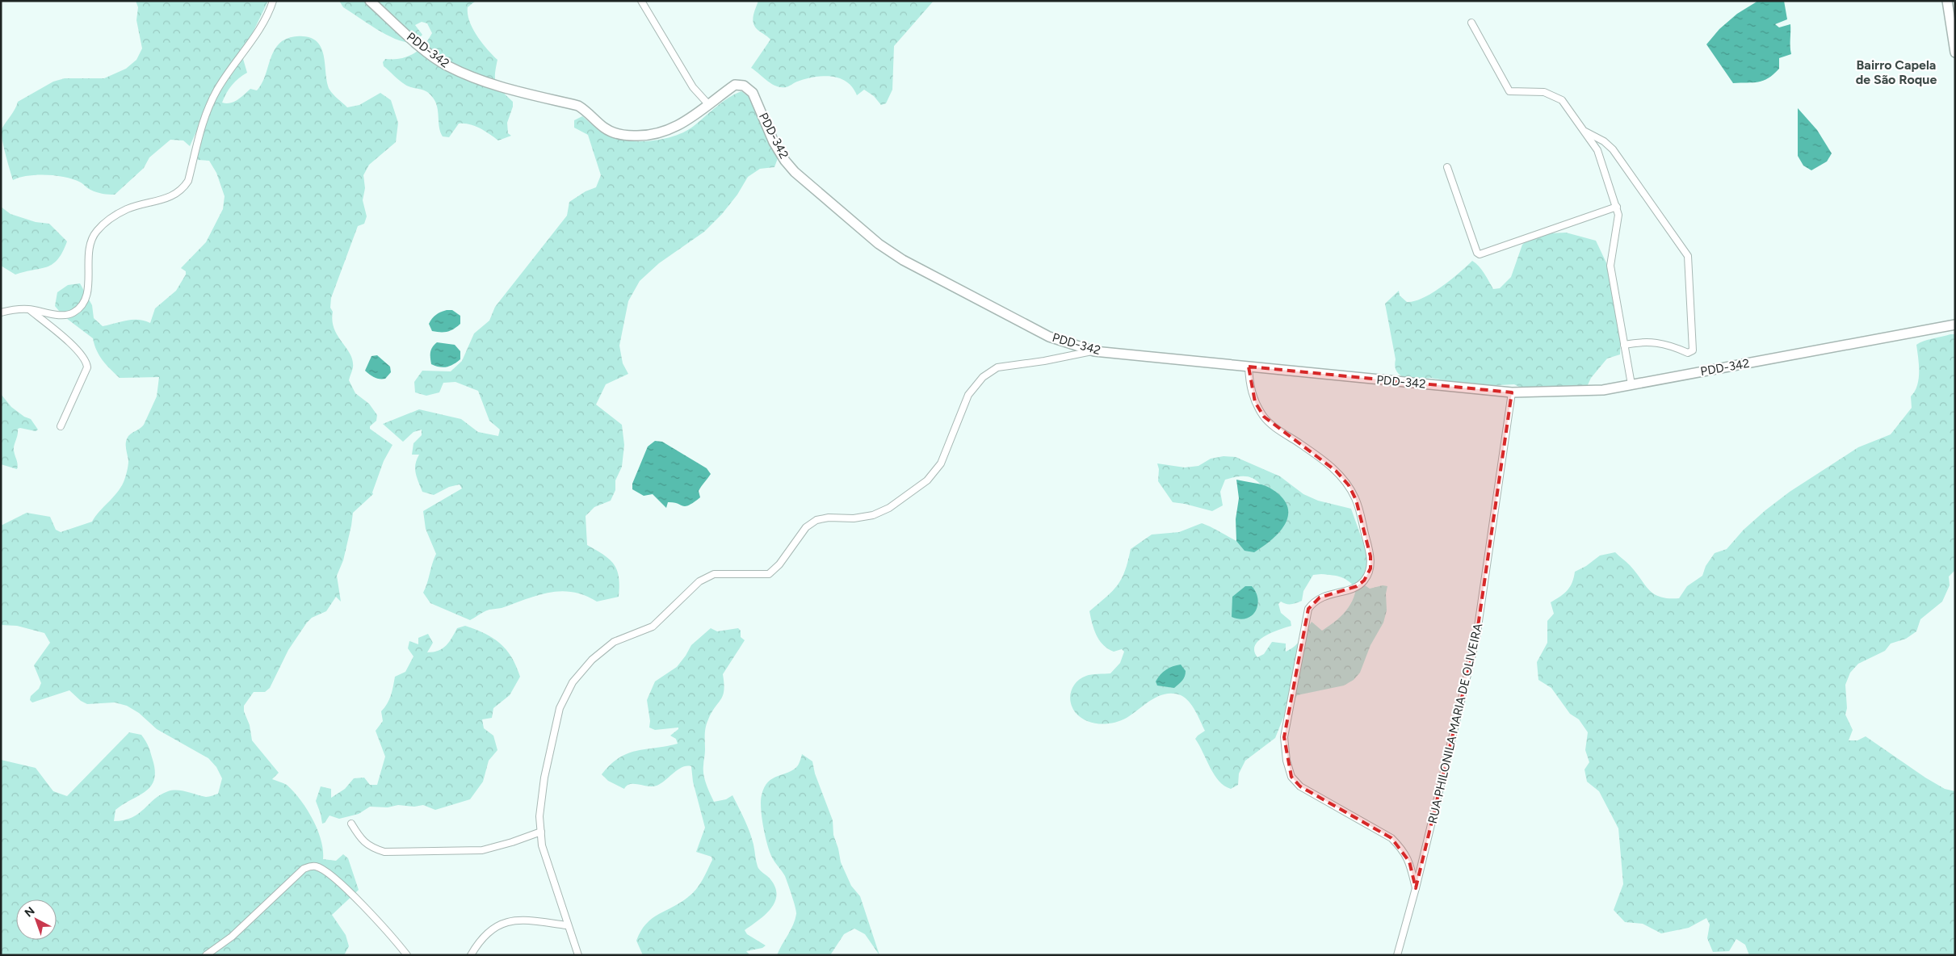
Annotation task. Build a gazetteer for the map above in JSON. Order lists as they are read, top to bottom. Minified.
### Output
{"streets":{"street":["PDD-342","RUA PHILONILA MARIA DE OLIVEIRA"]},"crossings":[["PDD-342","RUA PHILONILA MARIA DE OLIVEIRA"]],"districts":["Bairro Capela de São Roque"],"north":"top left"}
